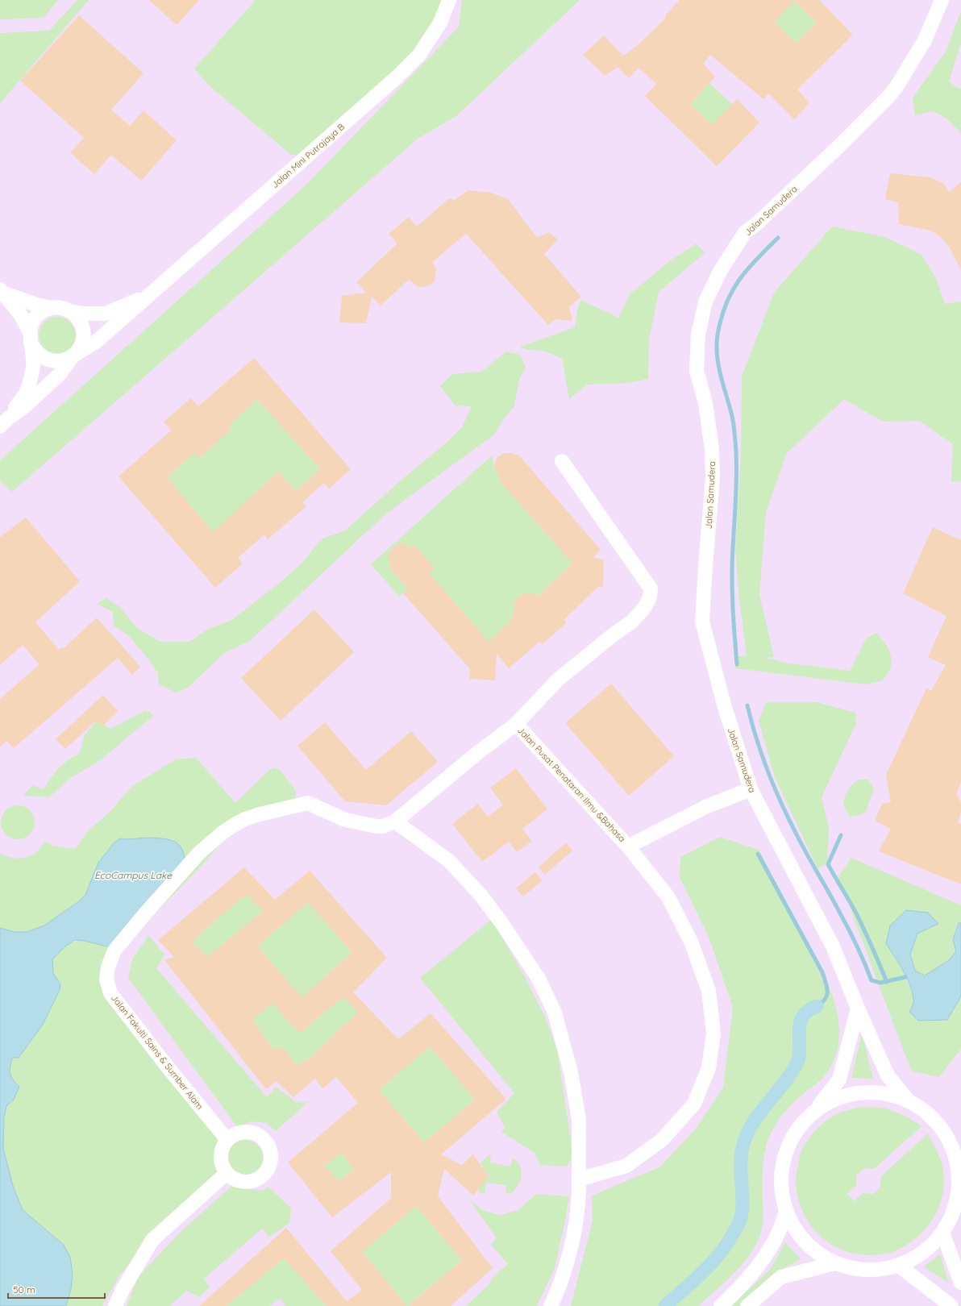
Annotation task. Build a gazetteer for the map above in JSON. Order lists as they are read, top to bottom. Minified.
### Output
{"streets":{"street":["Jalan Mini Putrajaya B","Jalan Samudera","Jalan Pusat Penataran Ilmu &Bahasa","Jalan Fakulti Sains & Sumber Alam"]},"crossings":[["Jalan Pusat Penataran Ilmu &Bahasa","Jalan Fakulti Sains & Sumber Alam"]],"water":["EcoCampus Lake"],"scale_bar":"50 m"}
